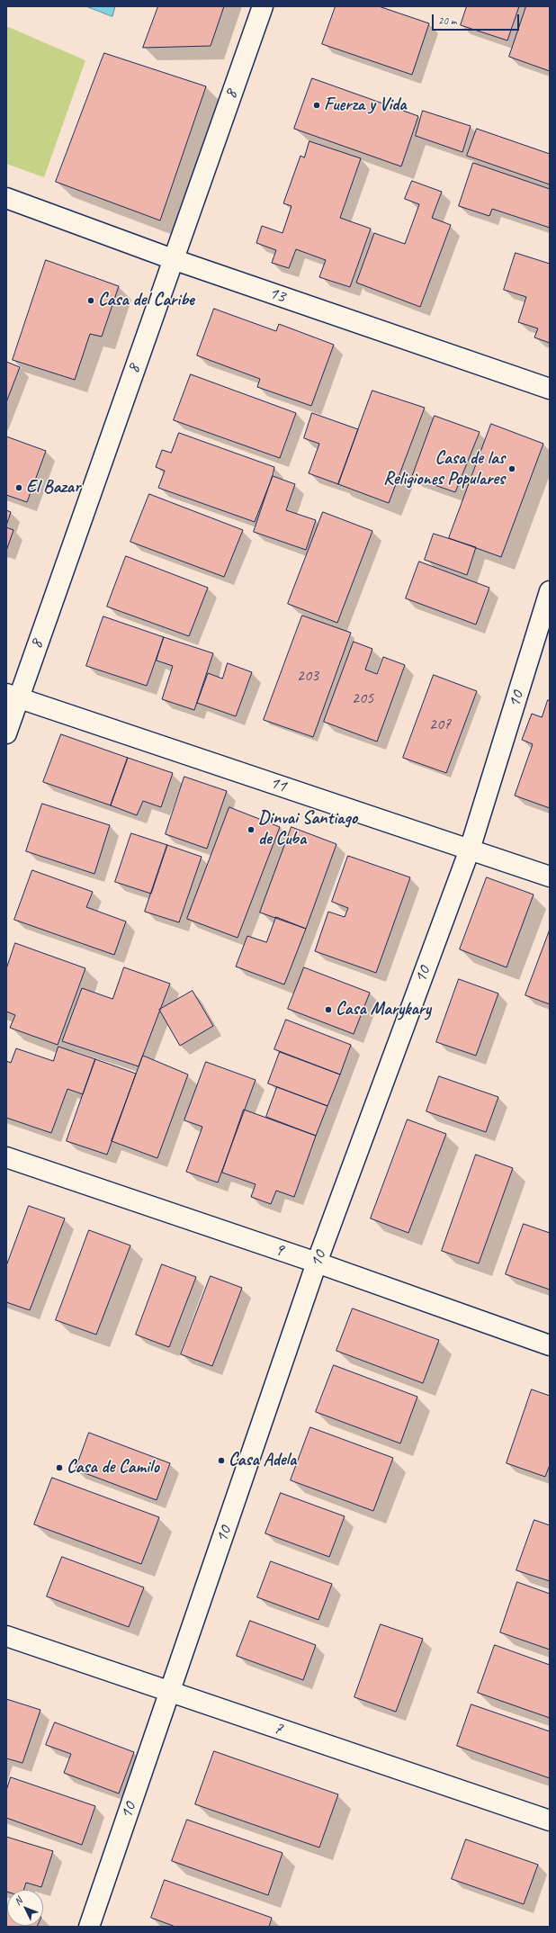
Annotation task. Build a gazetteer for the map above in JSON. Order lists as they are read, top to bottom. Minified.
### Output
{"streets":{"street":["8","13","10","11","9","7"]},"crossings":[["8","13"],["8","11"],["10","11"],["10","9"],["10","7"]],"places":["Fuerza y Vida","Casa del Caribe","Casa de las Religiones Populares","El Bazar","Dinvai Santiago de Cuba","Casa Marykary","Casa Adela","Casa de Camilo"],"house_numbers":["203","205","207"],"scale_bar":"20 m","north":"top left"}
